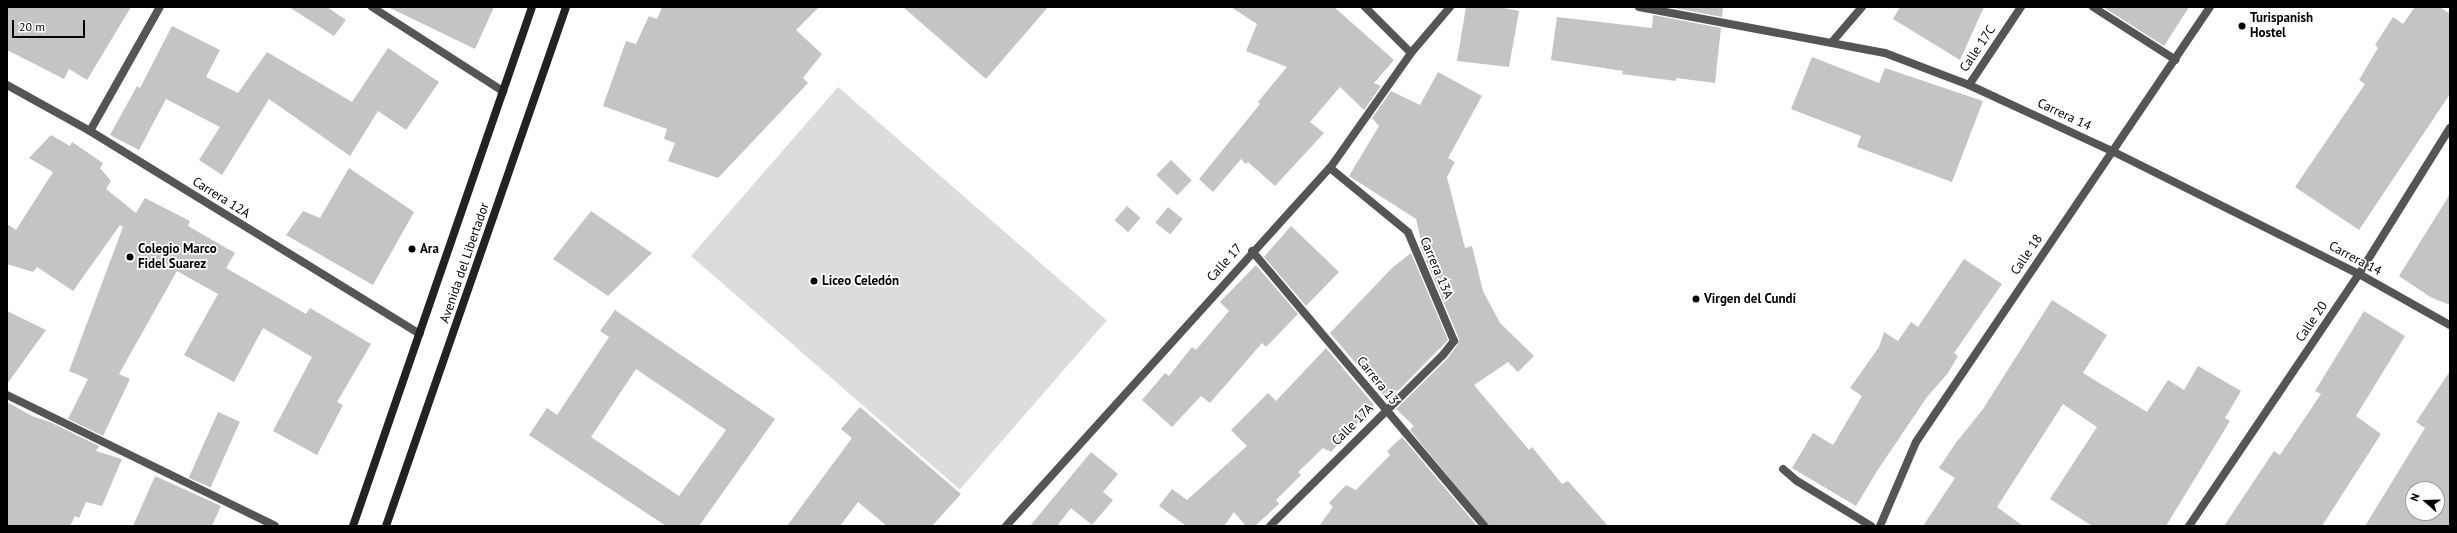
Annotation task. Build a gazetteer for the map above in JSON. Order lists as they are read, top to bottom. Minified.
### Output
{"streets":{"main road":["Avenida del Libertador"],"street":["Calle 17C","Carrera 14","Carrera 12A","Calle 18","Calle 17","Carrera 13A","Calle 20","Carrera 13","Calle 17A"]},"crossings":[["Calle 17C","Carrera 14"],["Carrera 14","Calle 18"],["Carrera 14","Calle 20"],["Carrera 12A","Avenida del Libertador"],["Calle 17","Carrera 13A"],["Calle 17","Carrera 13"],["Carrera 13A","Calle 17A"],["Carrera 13","Calle 17A"]],"places":["Turispanish Hostel","Ara","Colegio Marco Fidel Suarez","Liceo Celedón","Virgen del Cundí"],"scale_bar":"20 m","north":"left"}
